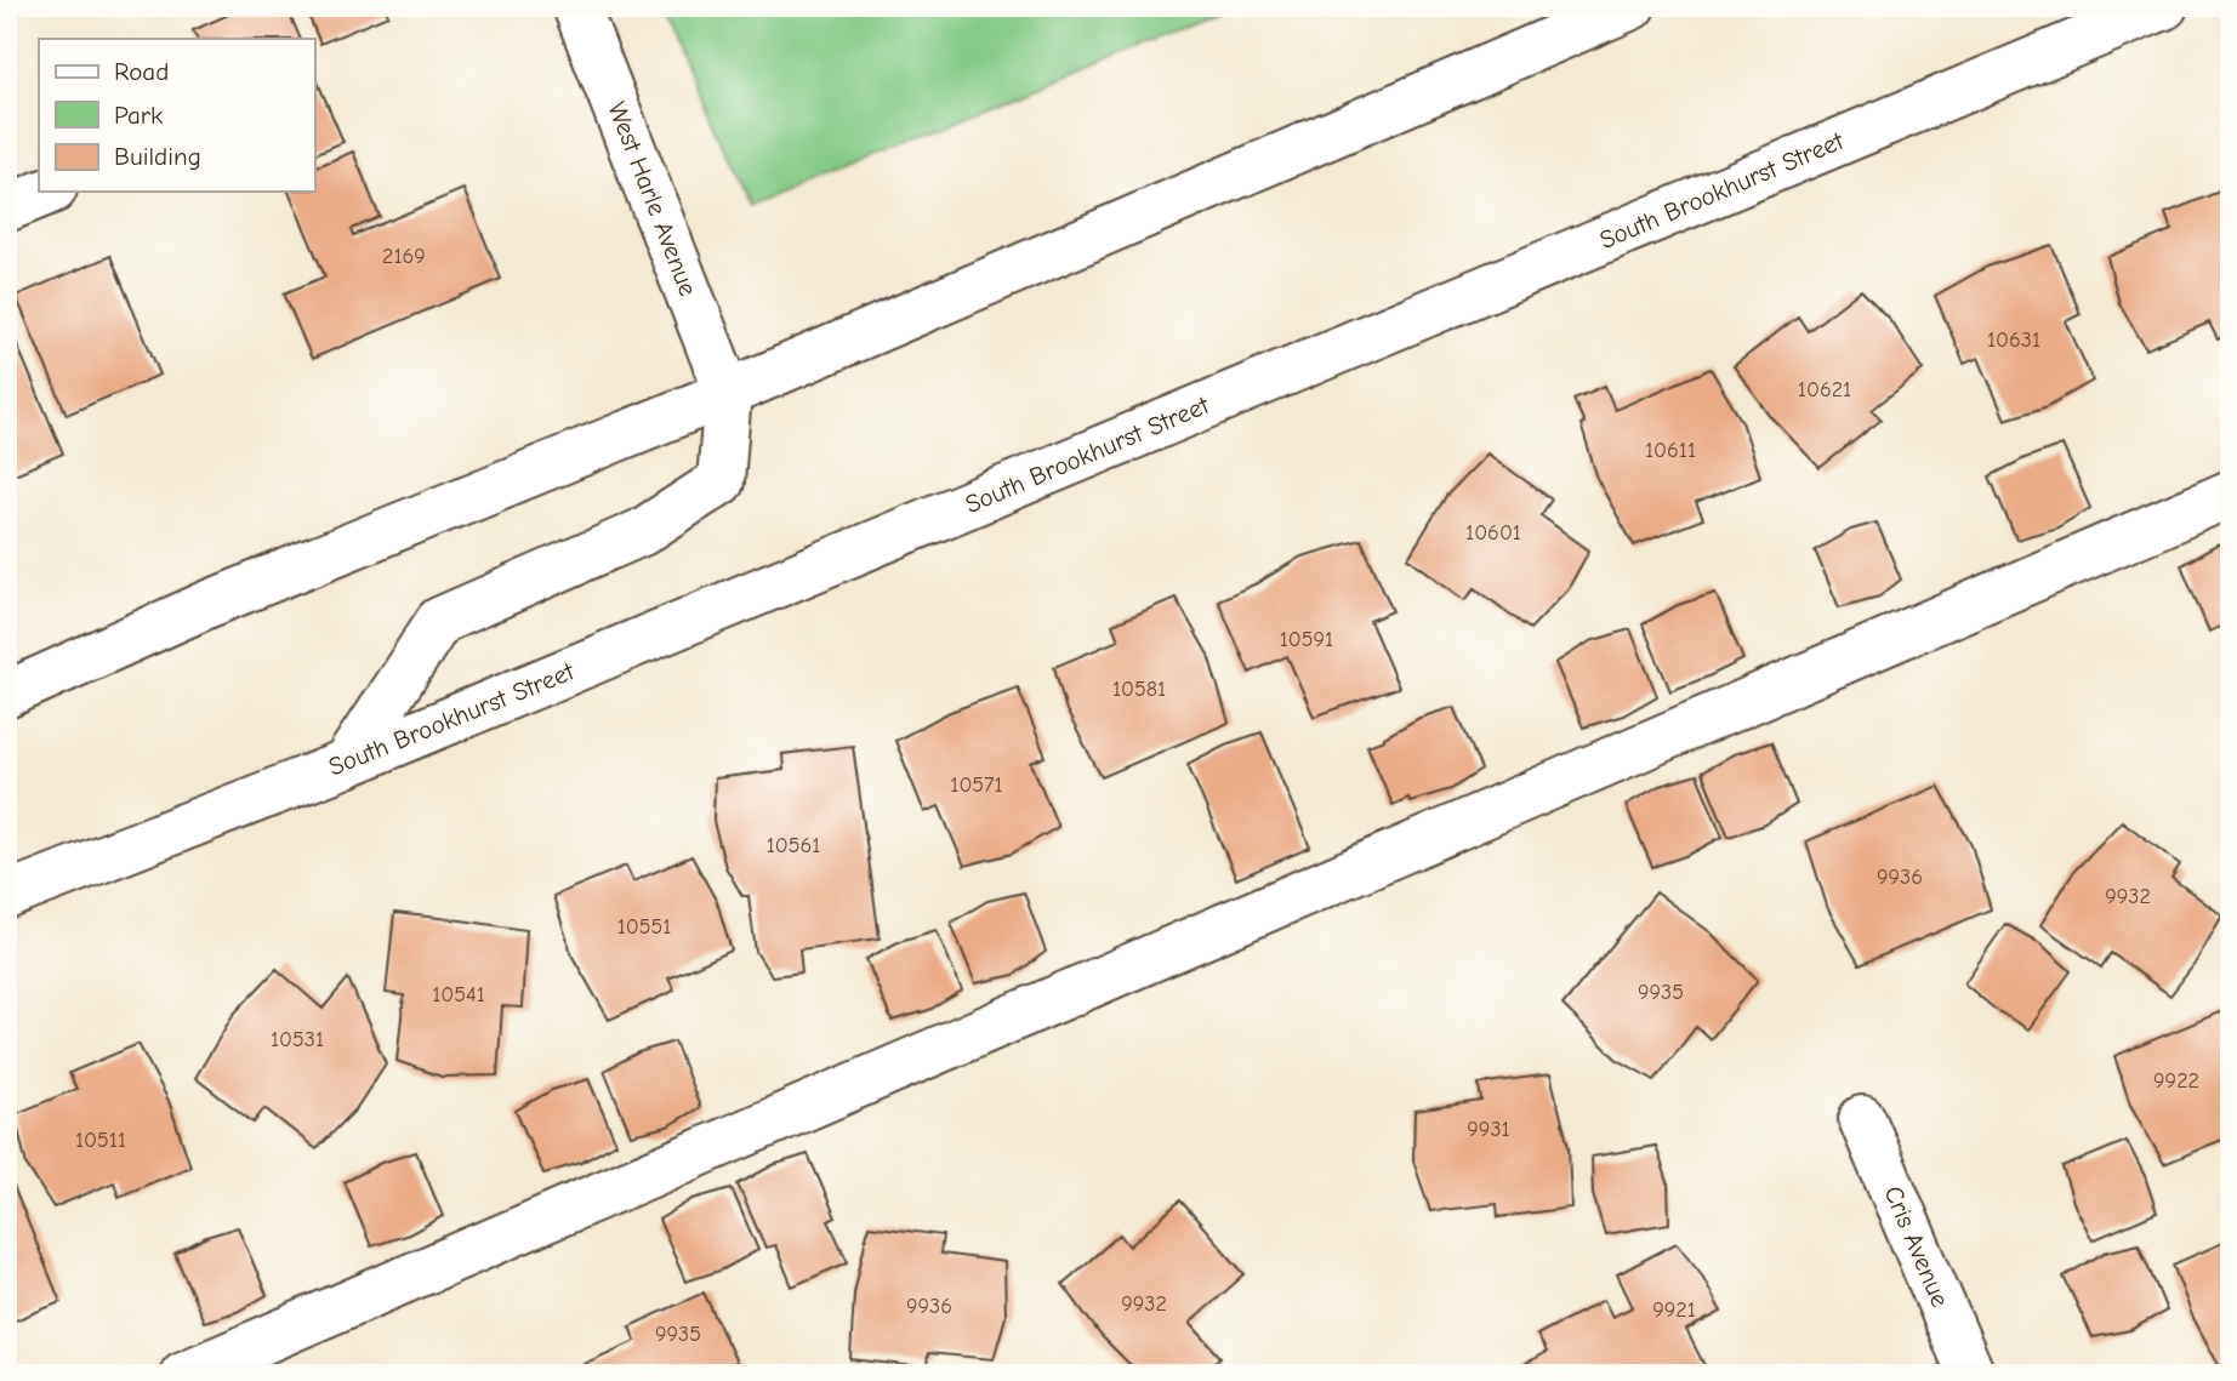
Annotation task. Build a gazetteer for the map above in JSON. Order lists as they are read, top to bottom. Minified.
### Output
{"streets":{"main road":["South Brookhurst Street","West Harle Avenue","Cris Avenue"]},"house_numbers":["2169","10631","10621","10611","10601","10591","10581","10571","10561","9936","9932","10551","9935","10541","10531","9922","9931","10511","9932","9936","9921","9935"],"legend":["Road","Park","Building"]}
